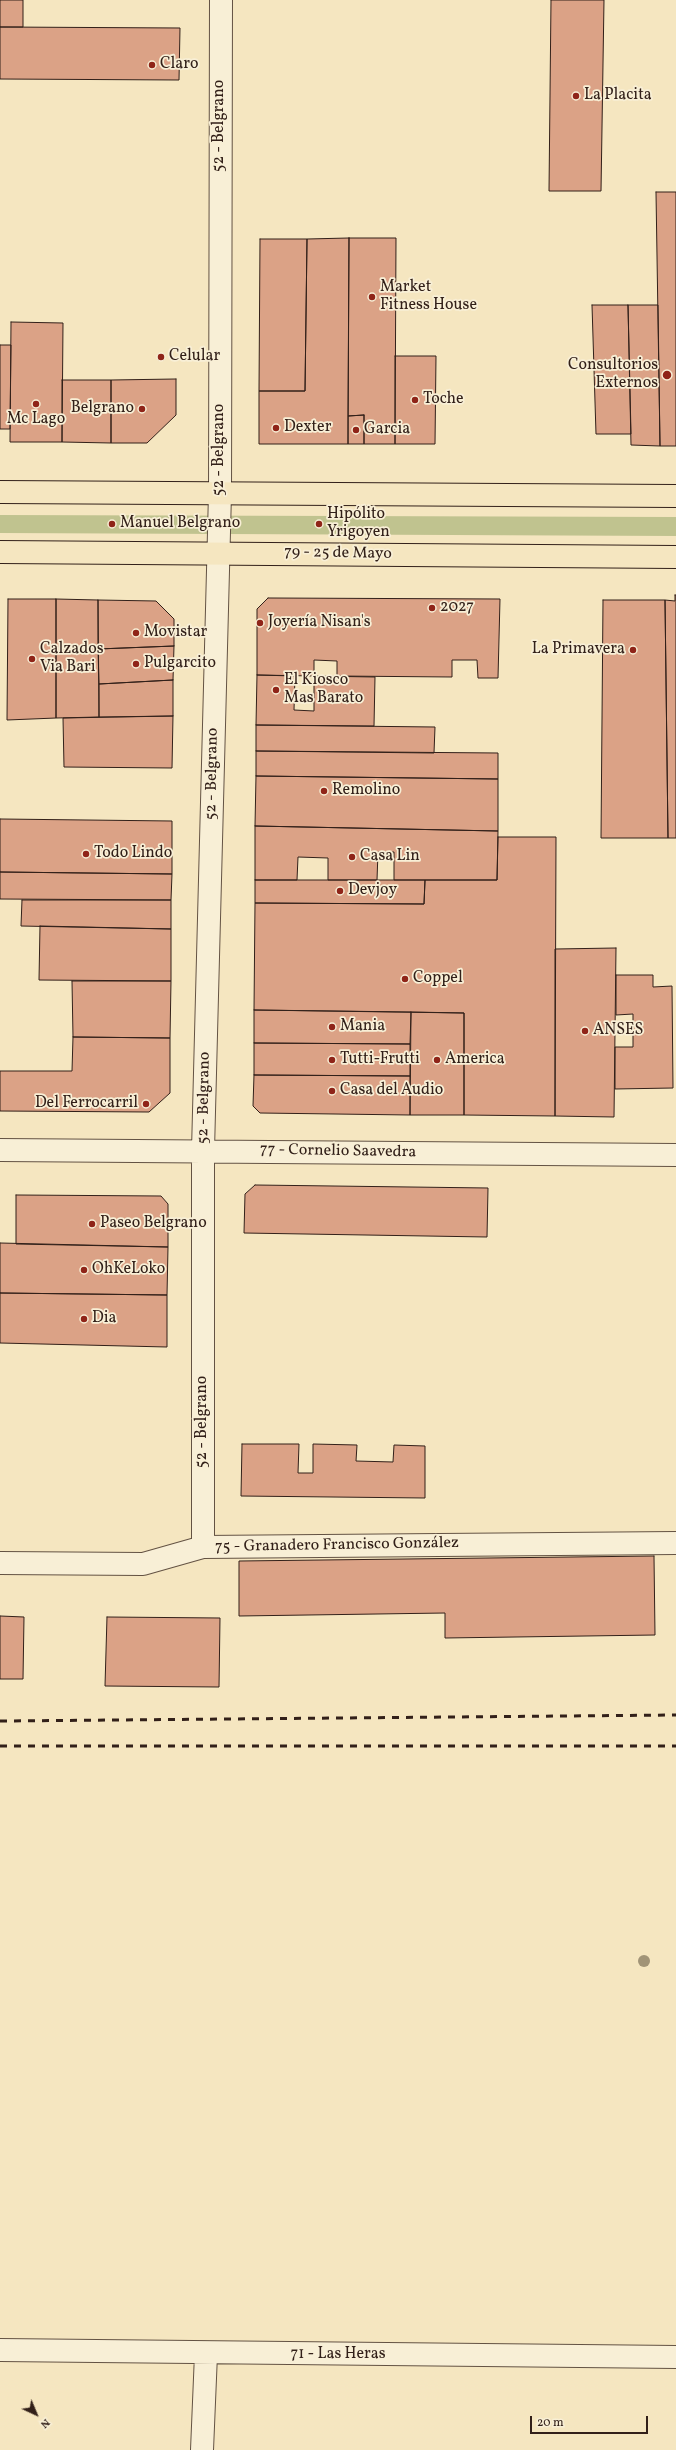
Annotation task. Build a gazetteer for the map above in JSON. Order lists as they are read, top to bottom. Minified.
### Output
{"streets":{"main road":["79 - 25 de Mayo"],"street":["52 - Belgrano","77 - Cornelio Saavedra","75 - Granadero Francisco González","71 - Las Heras"]},"crossings":[["52 - Belgrano","79 - 25 de Mayo"],["52 - Belgrano","77 - Cornelio Saavedra"],["52 - Belgrano","75 - Granadero Francisco González"]],"places":["Claro","La Placita","Market Fitness House","Celular","Consultorios Externos","Toche","Mc Lago","Belgrano","Dexter","Garcia","Manuel Belgrano","Hipólito Yrigoyen","2027","Joyería Nisan's","Movistar","La Primavera","Calzados Via Bari","Pulgarcito","El Kiosco Mas Barato","Remolino","Todo Lindo","Casa Lin","Devjoy","Coppel","Mania","ANSES","Tutti-Frutti","America","Casa del Audio","Del Ferrocarril","Paseo Belgrano","OhKeLoko","Dia"],"scale_bar":"20 m","north":"bottom right"}
